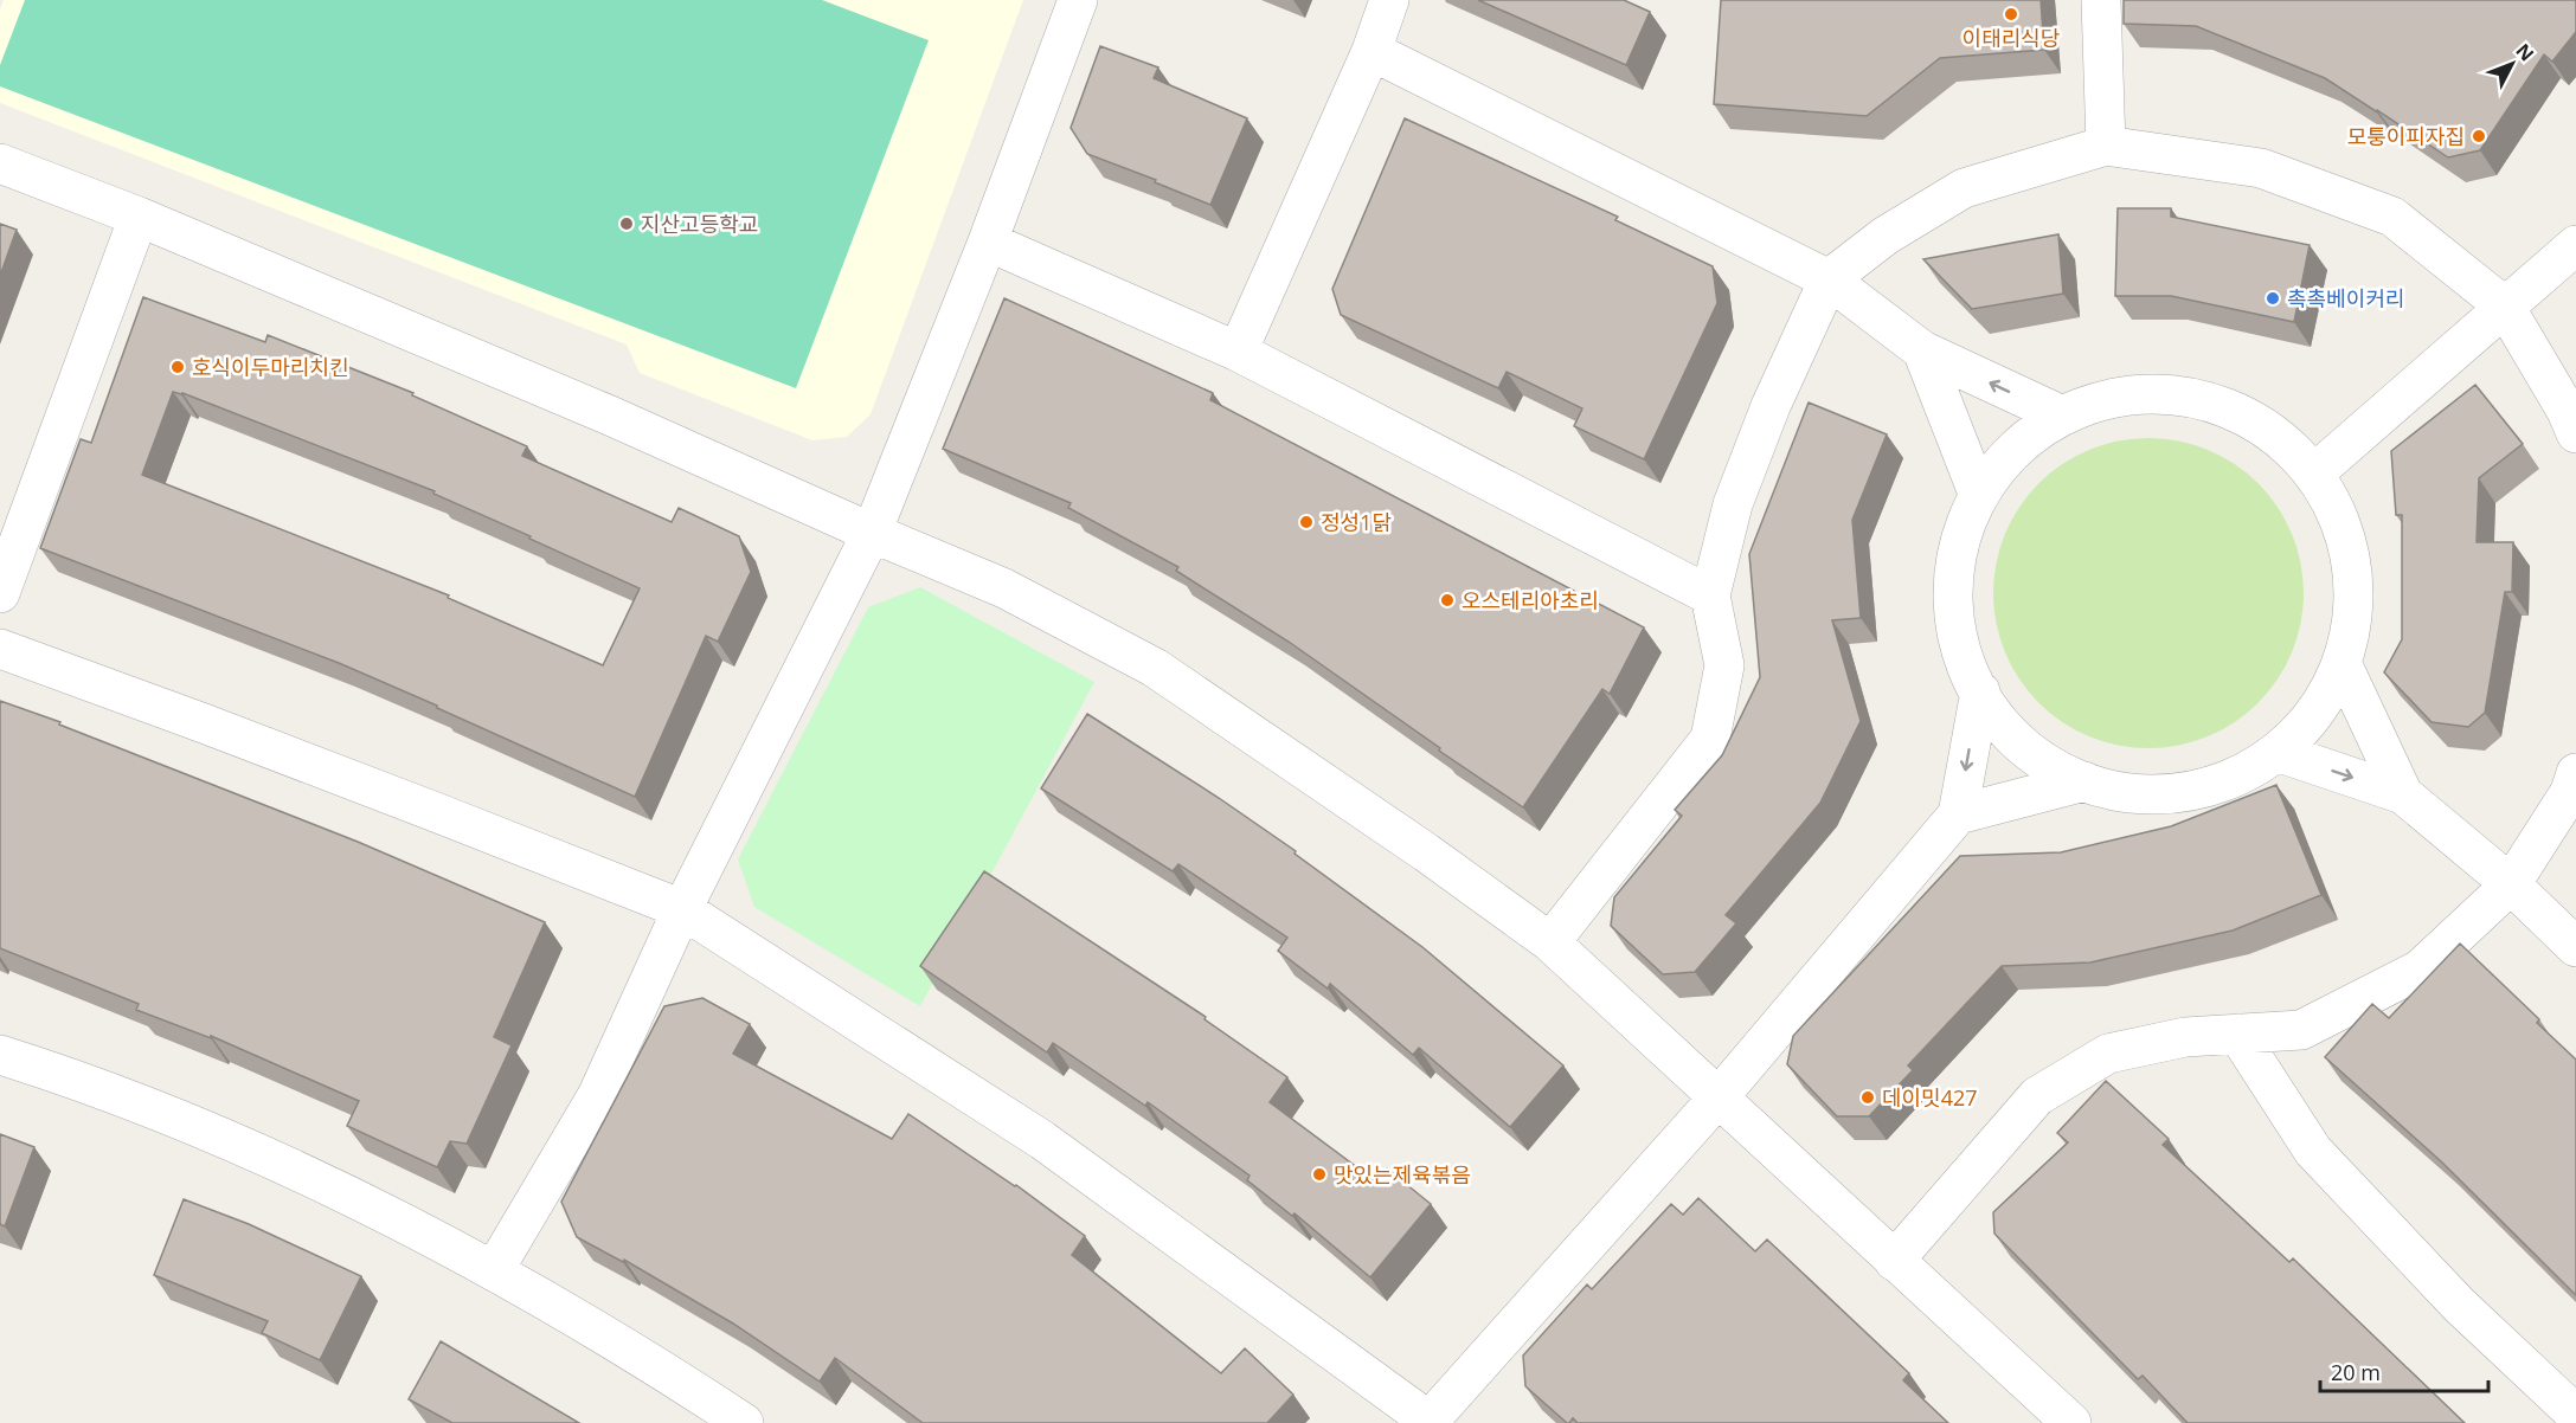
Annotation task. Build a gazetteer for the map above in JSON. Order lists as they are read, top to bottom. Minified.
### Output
{"places":["이태리식당","모퉁이피자집","지산고등학교","촉촉베이커리","호식이두마리치킨","정성1닭","오스테리아초리","데이밋427","맛있는제육볶음"],"scale_bar":"20 m","north":"top right"}
